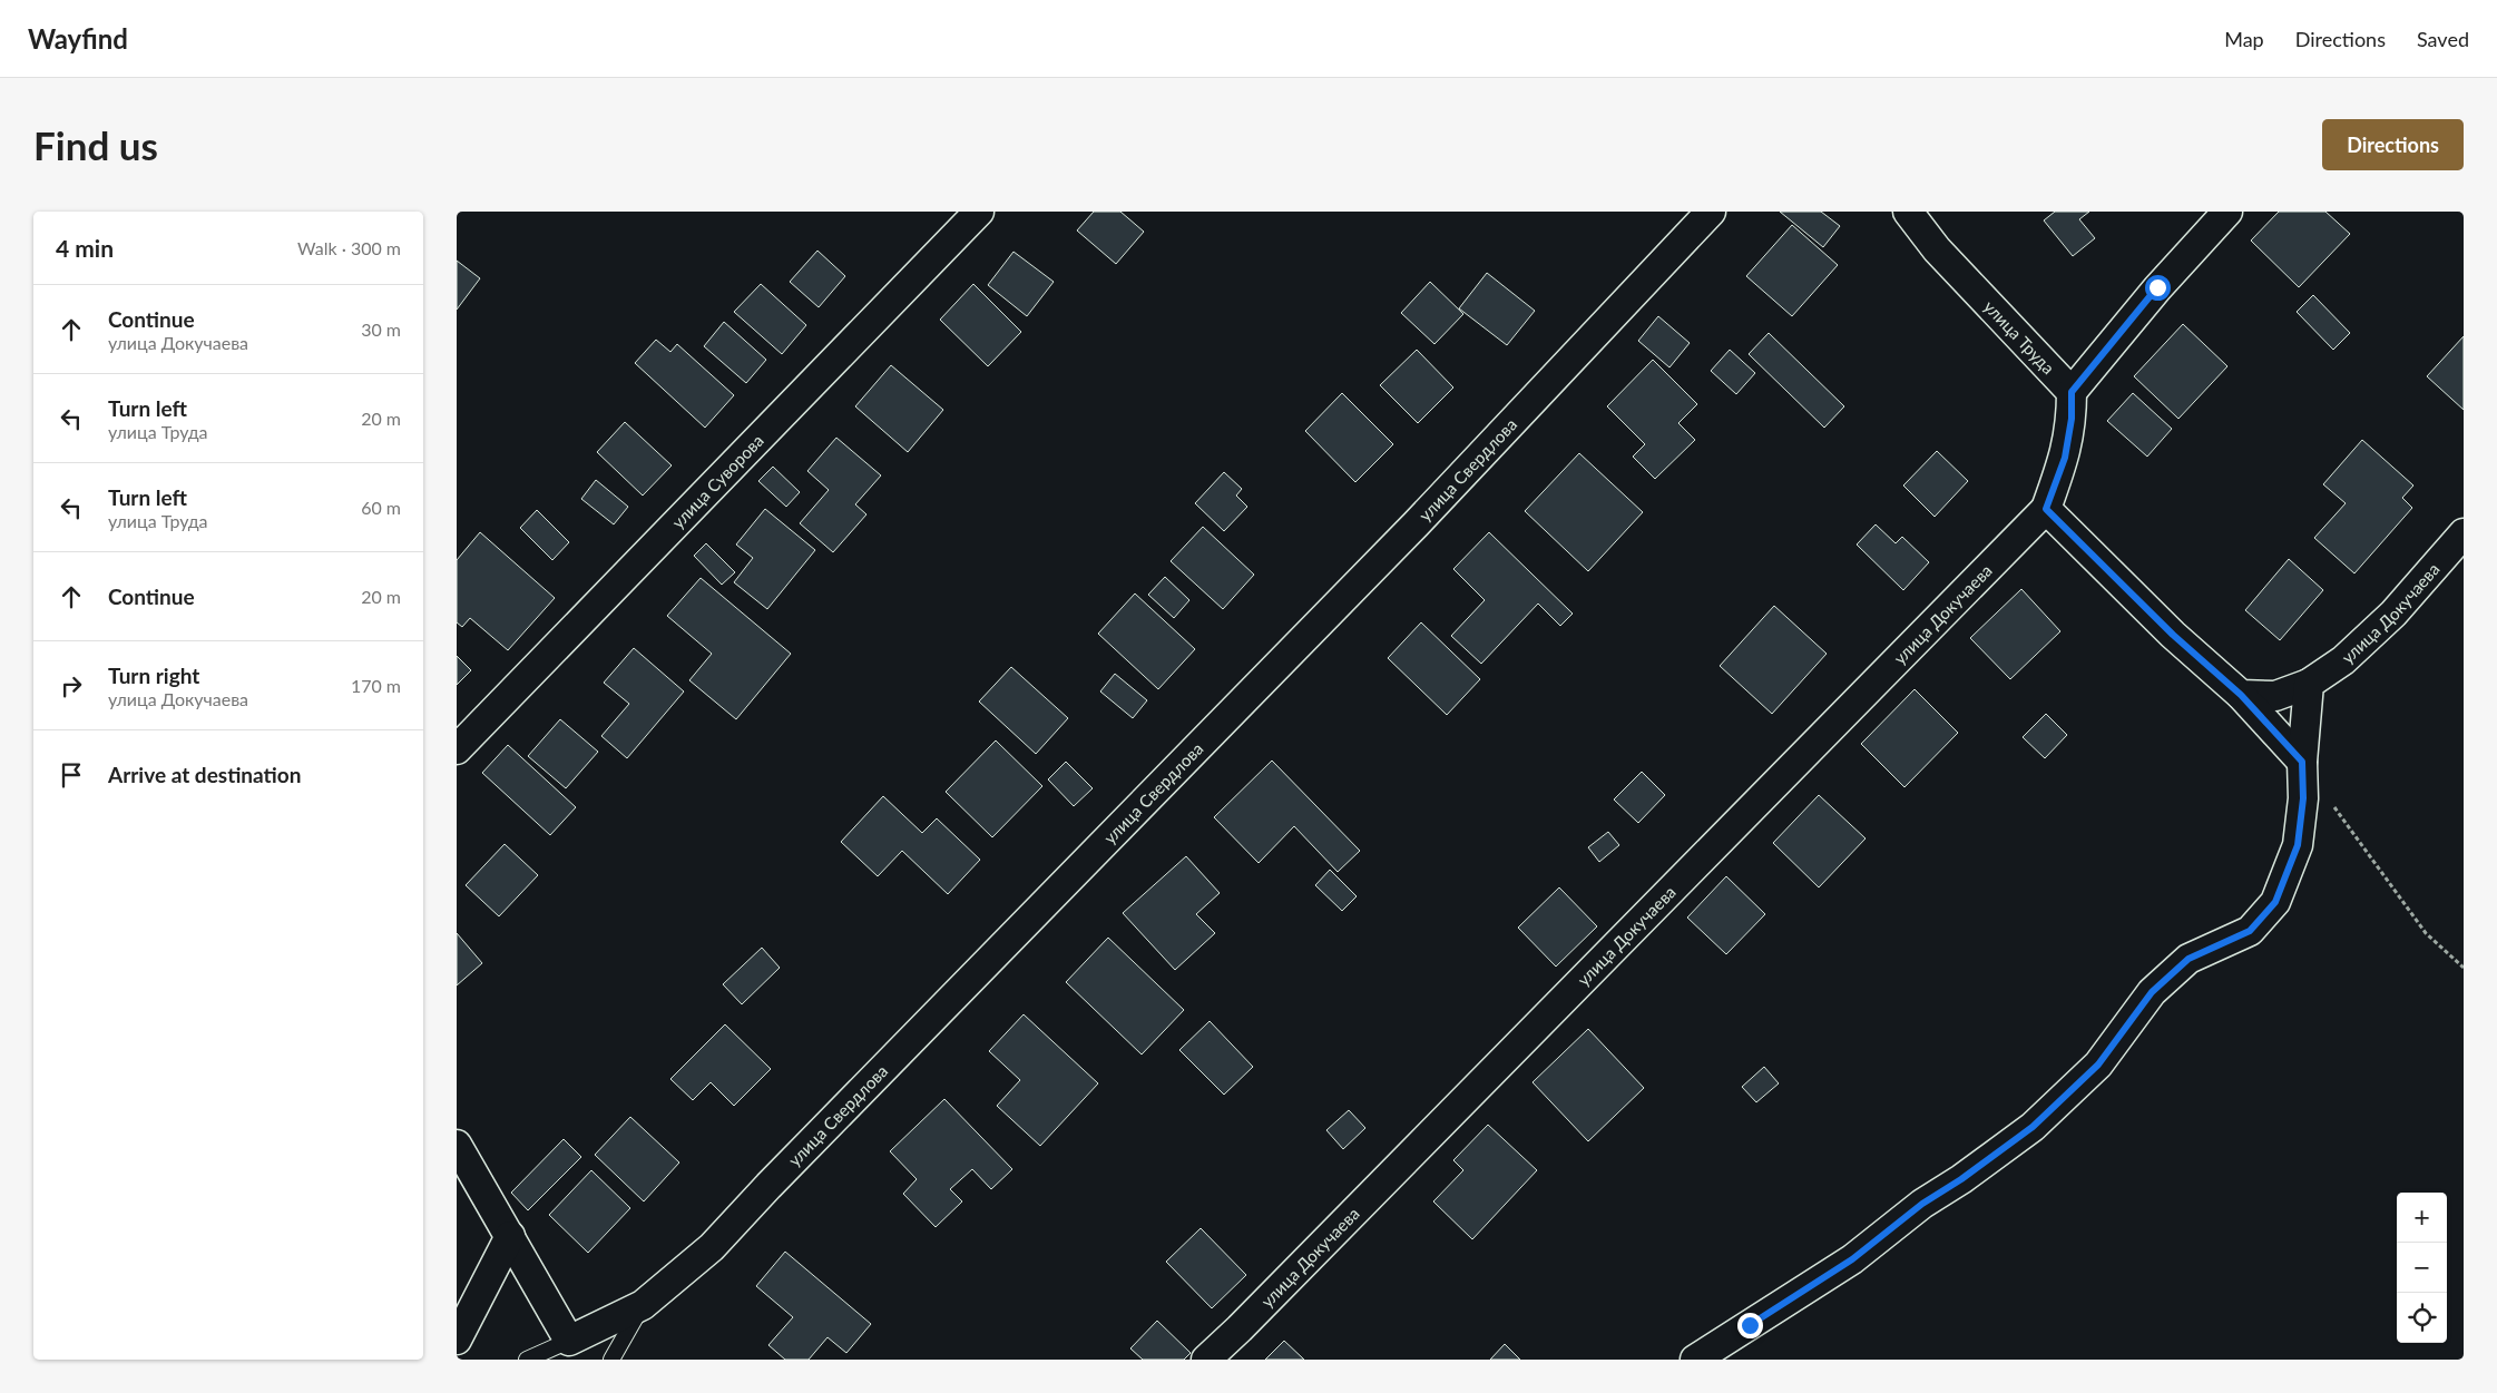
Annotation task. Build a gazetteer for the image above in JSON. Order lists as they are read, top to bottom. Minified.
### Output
{"streets":{"street":["улица Труда","улица Свердлова","улица Суворова","улица Докучаева"]},"page":{"header":"Wayfind","nav":["Map","Directions","Saved"],"buttons":"Directions","title":"Find us","heading":["4 min","Walk · 300 m"],"list":[["Continue","улица Докучаева","30 m"],["Turn left","улица Труда","20 m"],["Turn left","улица Труда","60 m"],["Continue","20 m"],["Turn right","улица Докучаева","170 m"],"Arrive at destination"],"map_buttons":["+","−"]}}
